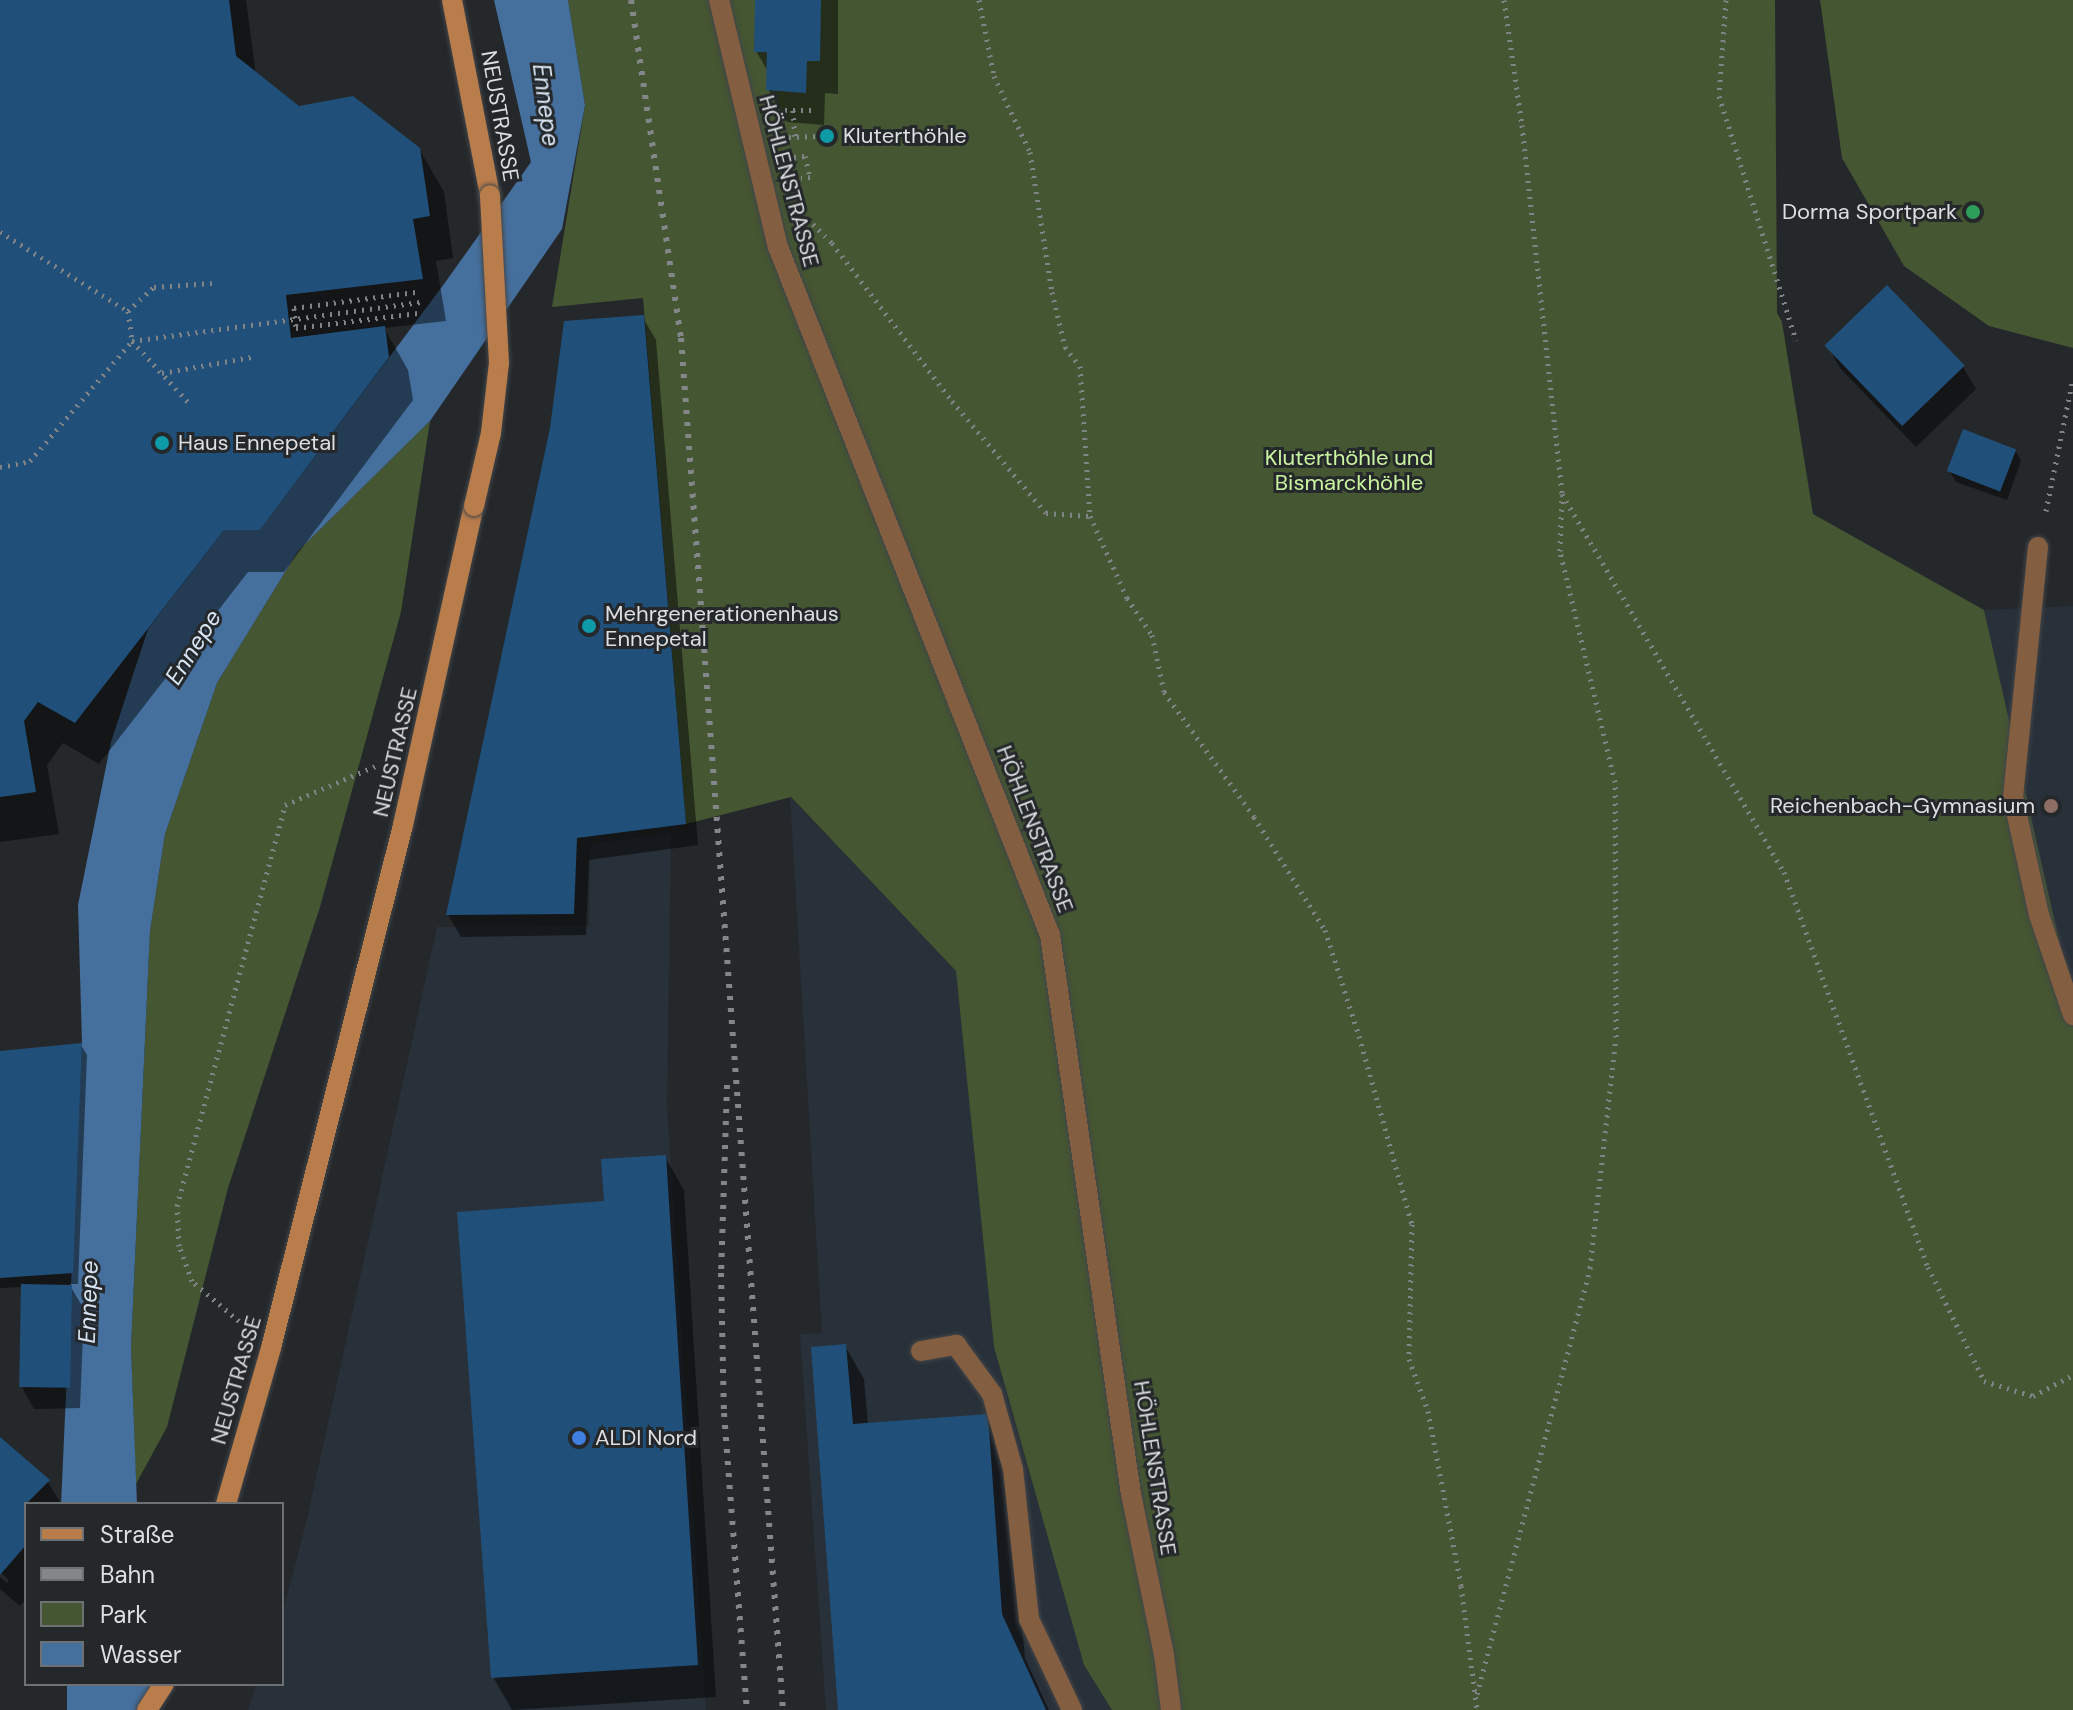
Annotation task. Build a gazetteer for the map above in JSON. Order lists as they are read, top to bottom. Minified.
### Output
{"streets":{"main road":["NEUSTRASSE"],"street":["HÖHLENSTRASSE"]},"water":["Ennepe"],"parks":["Kluterthöhle und Bismarckhöhle"],"places":["Kluterthöhle","Dorma Sportpark","Haus Ennepetal","Mehrgenerationenhaus Ennepetal","Reichenbach-Gymnasium","ALDI Nord"],"legend":["Straße","Bahn","Park","Wasser"]}
